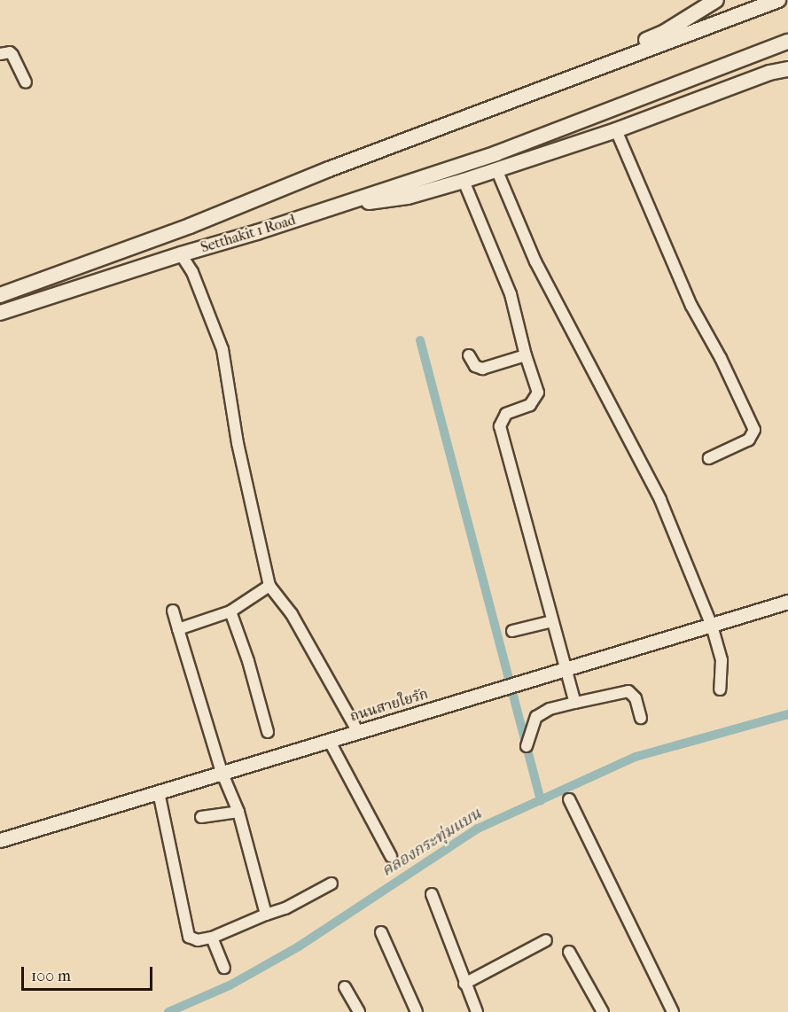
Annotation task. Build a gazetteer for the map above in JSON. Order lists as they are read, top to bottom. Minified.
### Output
{"streets":{"main road":["Setthakit 1 Road"],"street":["ถนนสายใยรัก"]},"water":["คลองกระทุ่มแบน"],"scale_bar":"100 m"}
